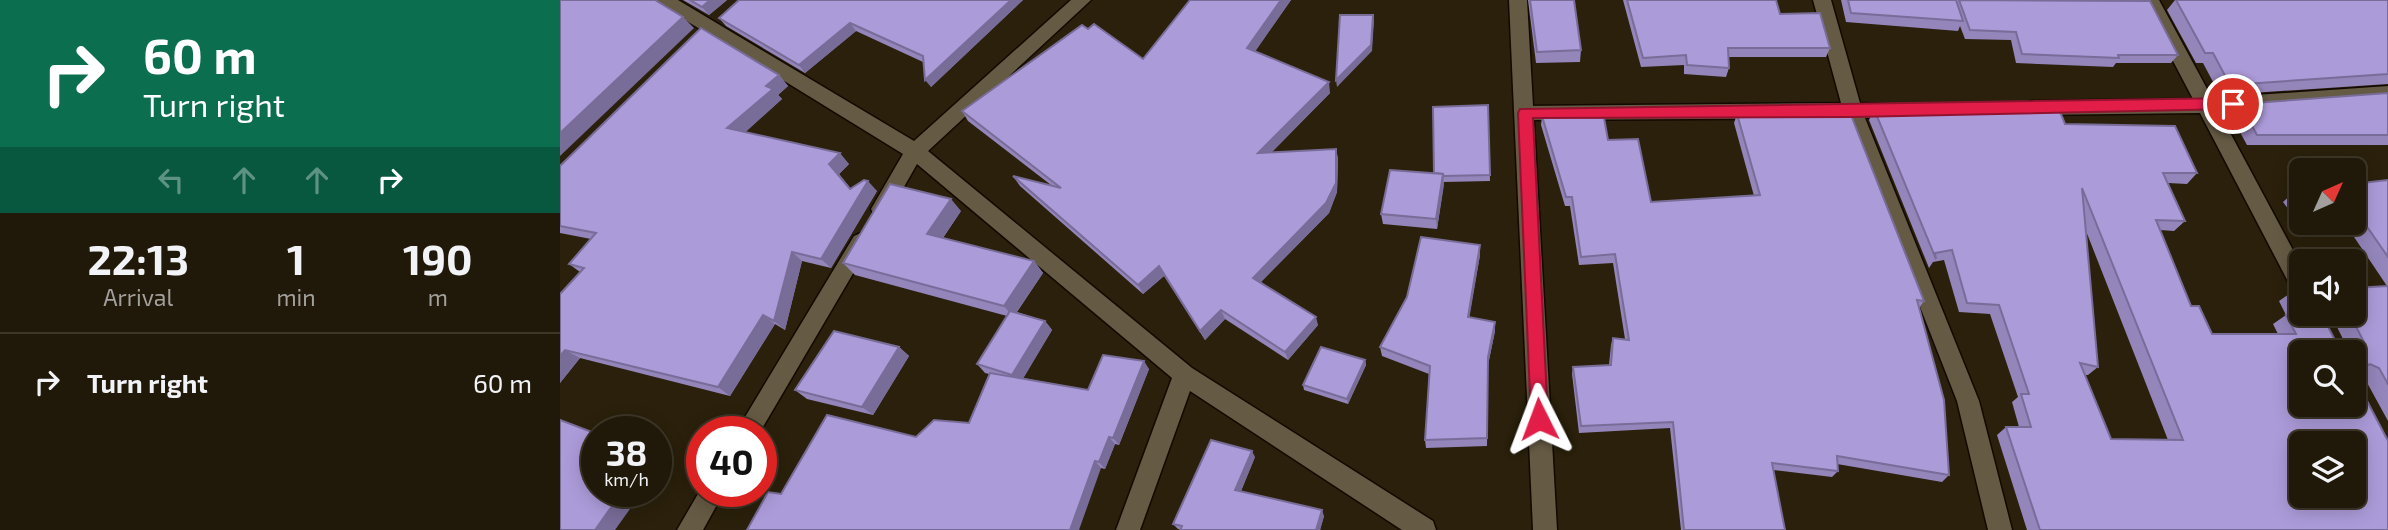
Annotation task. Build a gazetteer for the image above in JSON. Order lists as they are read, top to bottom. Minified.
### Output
{"north":"top right","page":{"turn":["60 m","Turn right"],"eta":["22:13","Arrival","1","min","190","m"],"list":[{"name":"Turn right","value":"60 m"}],"speed":"38 km/h","limit":"40"}}
